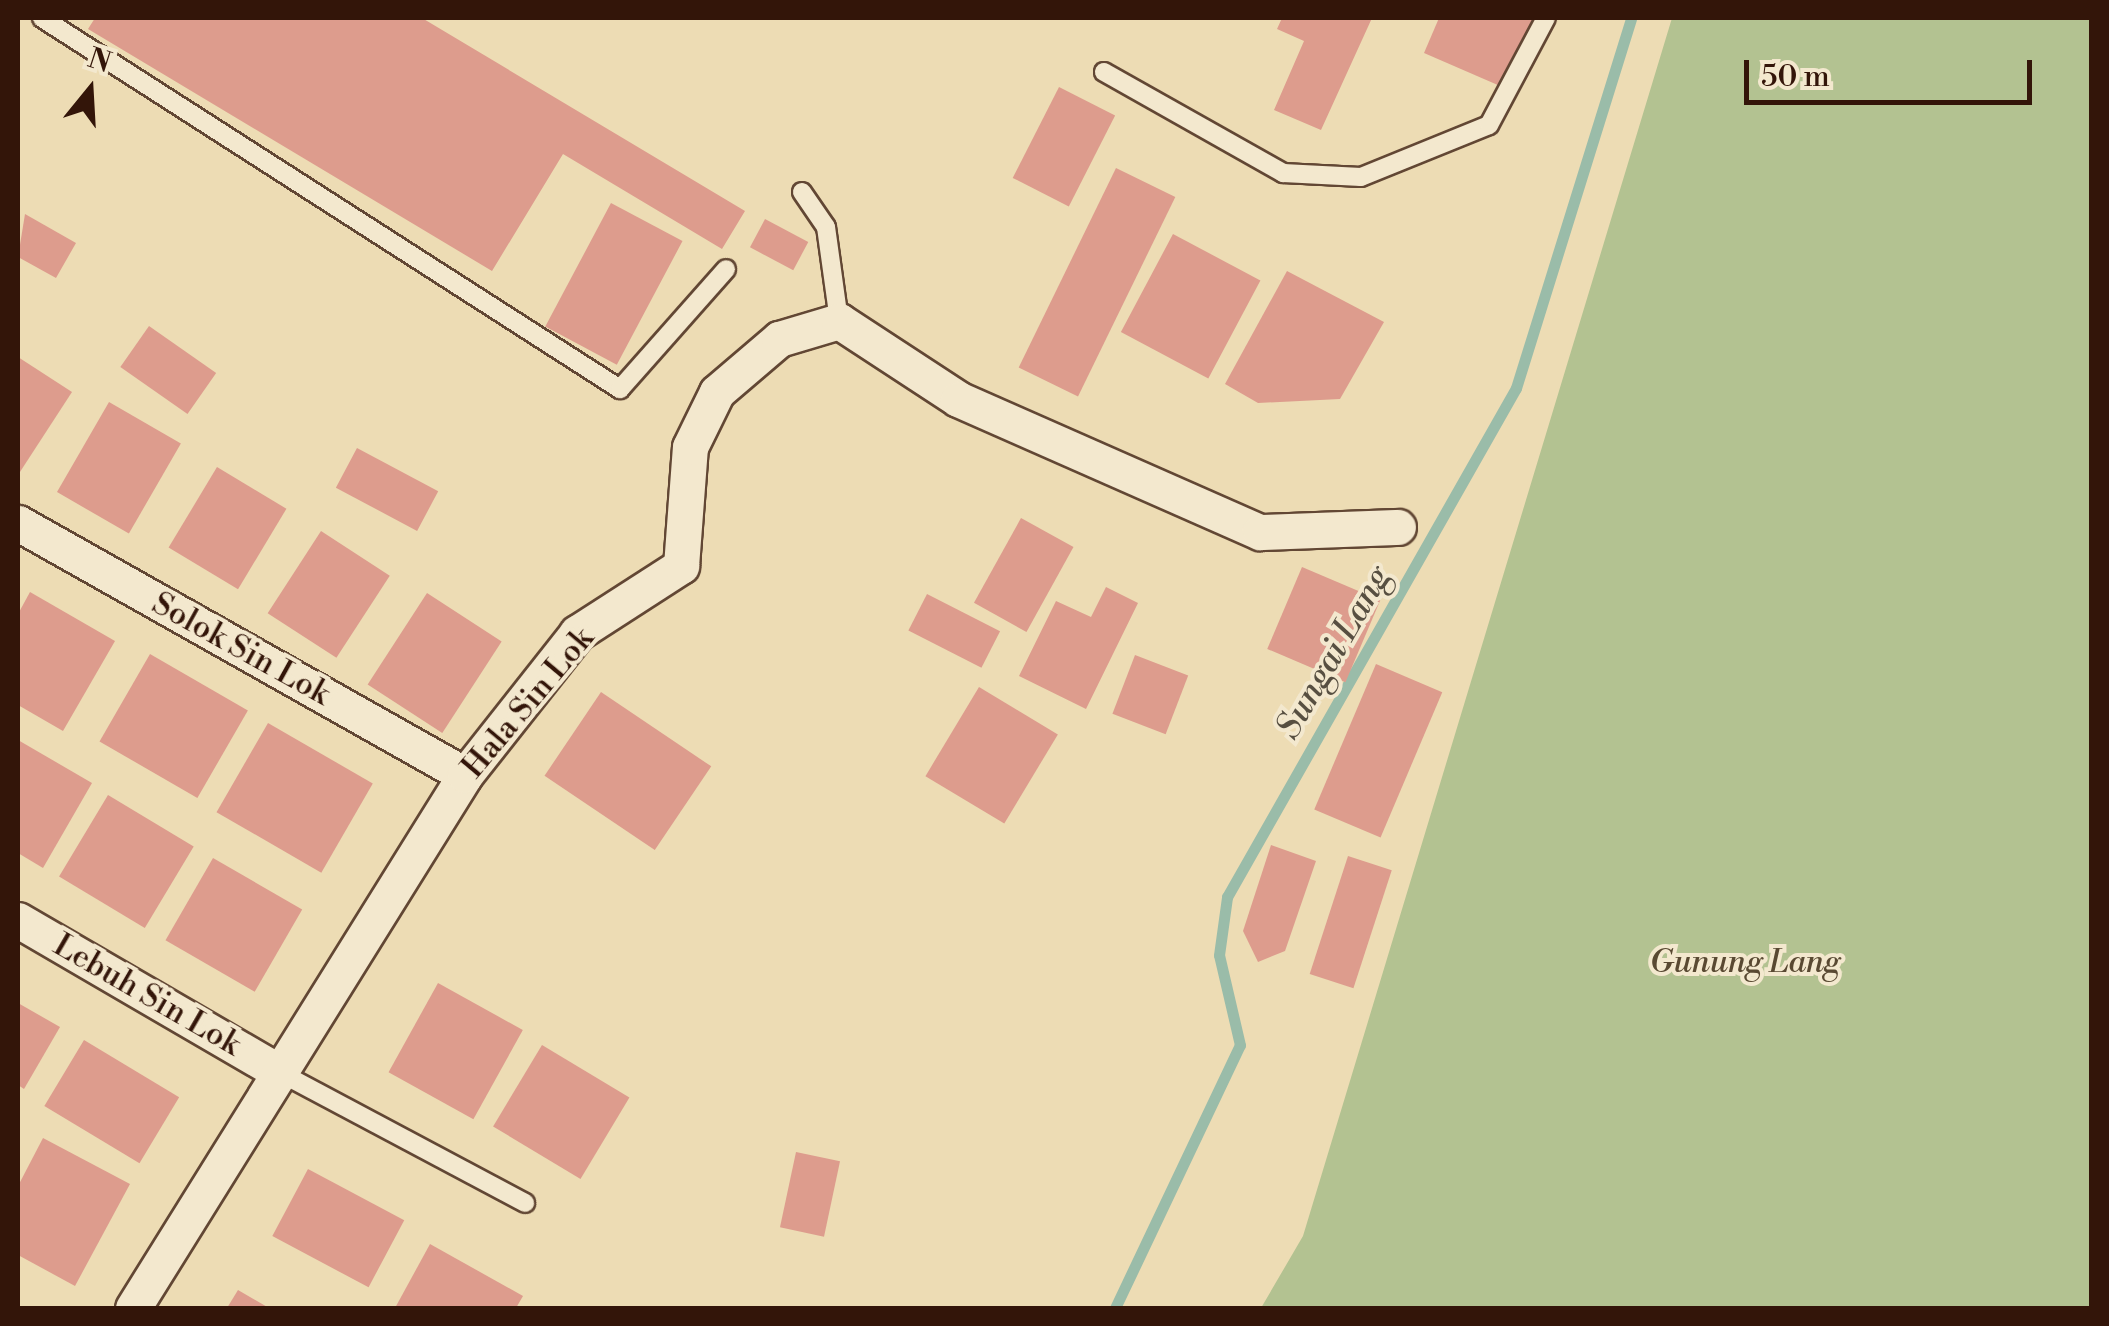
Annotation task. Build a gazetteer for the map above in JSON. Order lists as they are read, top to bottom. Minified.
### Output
{"streets":{"street":["Solok Sin Lok","Hala Sin Lok","Lebuh Sin Lok"]},"crossings":[["Solok Sin Lok","Hala Sin Lok"],["Hala Sin Lok","Lebuh Sin Lok"]],"water":["Sungai Lang"],"parks":["Gunung Lang"],"scale_bar":"50 m","north":"top"}
